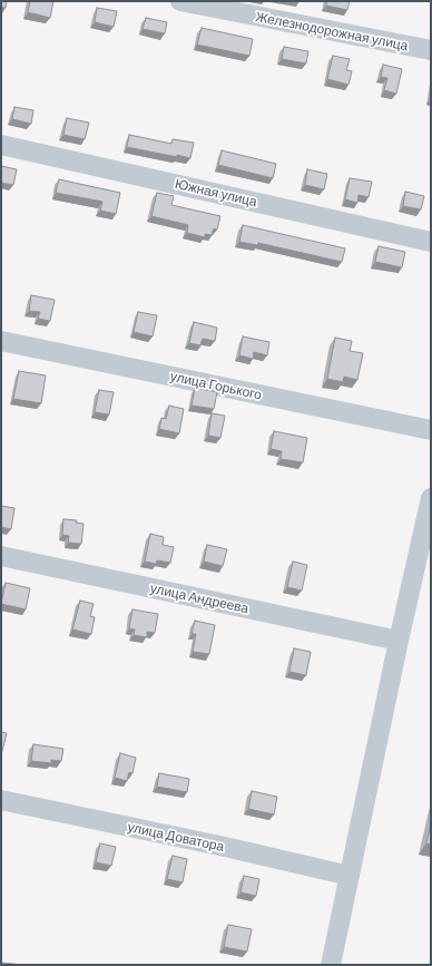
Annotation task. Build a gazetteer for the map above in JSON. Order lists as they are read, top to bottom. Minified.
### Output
{"streets":{"street":["Железнодорожная улица","Южная улица","улица Горького","улица Андреева","улица Доватора"]}}
